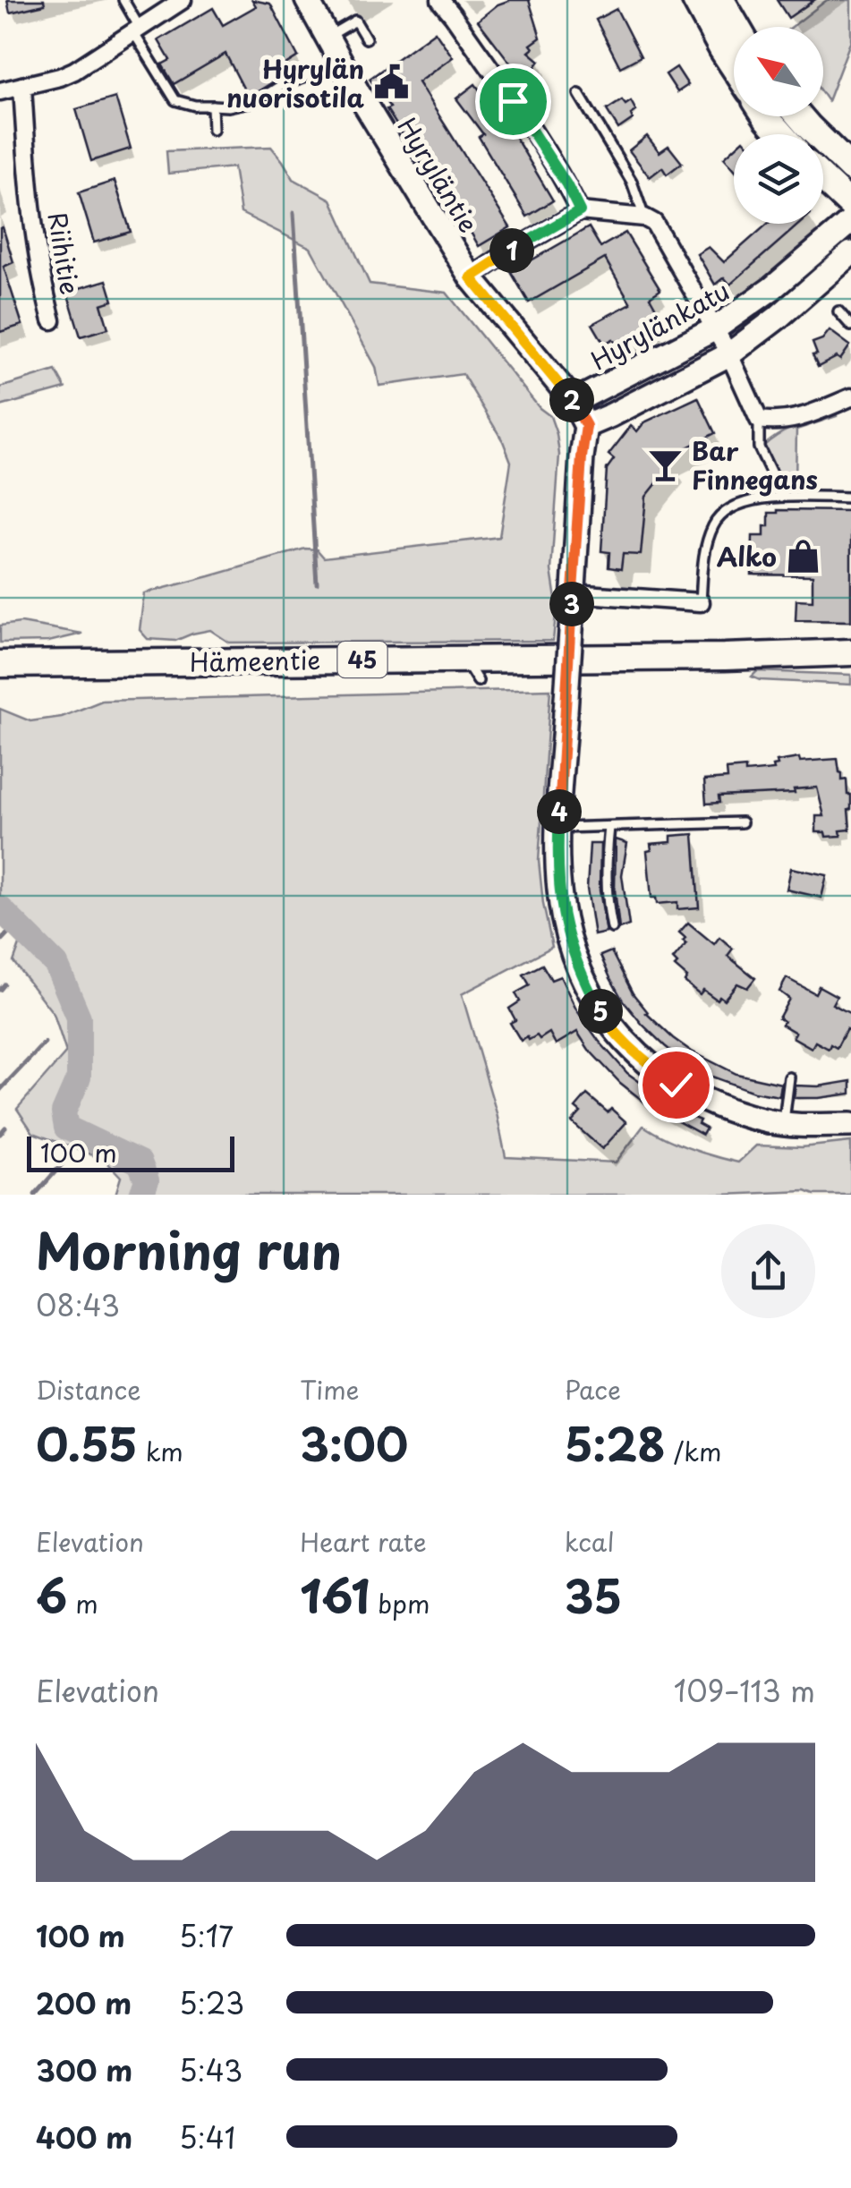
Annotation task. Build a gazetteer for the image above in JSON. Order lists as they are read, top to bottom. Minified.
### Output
{"streets":{"main road":["45","Hämeentie"],"street":["Hyryläntie","Riihitie","Hyrylänkatu"]},"crossings":[["Hyryläntie","Hyrylänkatu"]],"places":{"public building":["Hyrylän nuorisotila"],"bar":["Bar Finnegans"],"shop":["Alko"]},"scale_bar":"100 m","north":"top left","page":{"pins":["1","2","3","4","5"],"scale":"100 m","heading":["Morning run","08:43"],"stats":[["Distance","0.55 km"],["Time","3:00"],["Pace","5:28 /km"],["Elevation","6 m"],["Heart rate","161 bpm"],["kcal","35"]],"chart":["Elevation","109–113 m"],"list":[{"name":"100 m","note":"5:17"},{"name":"200 m","note":"5:23"},{"name":"300 m","note":"5:43"},{"name":"400 m","note":"5:41"}]}}
